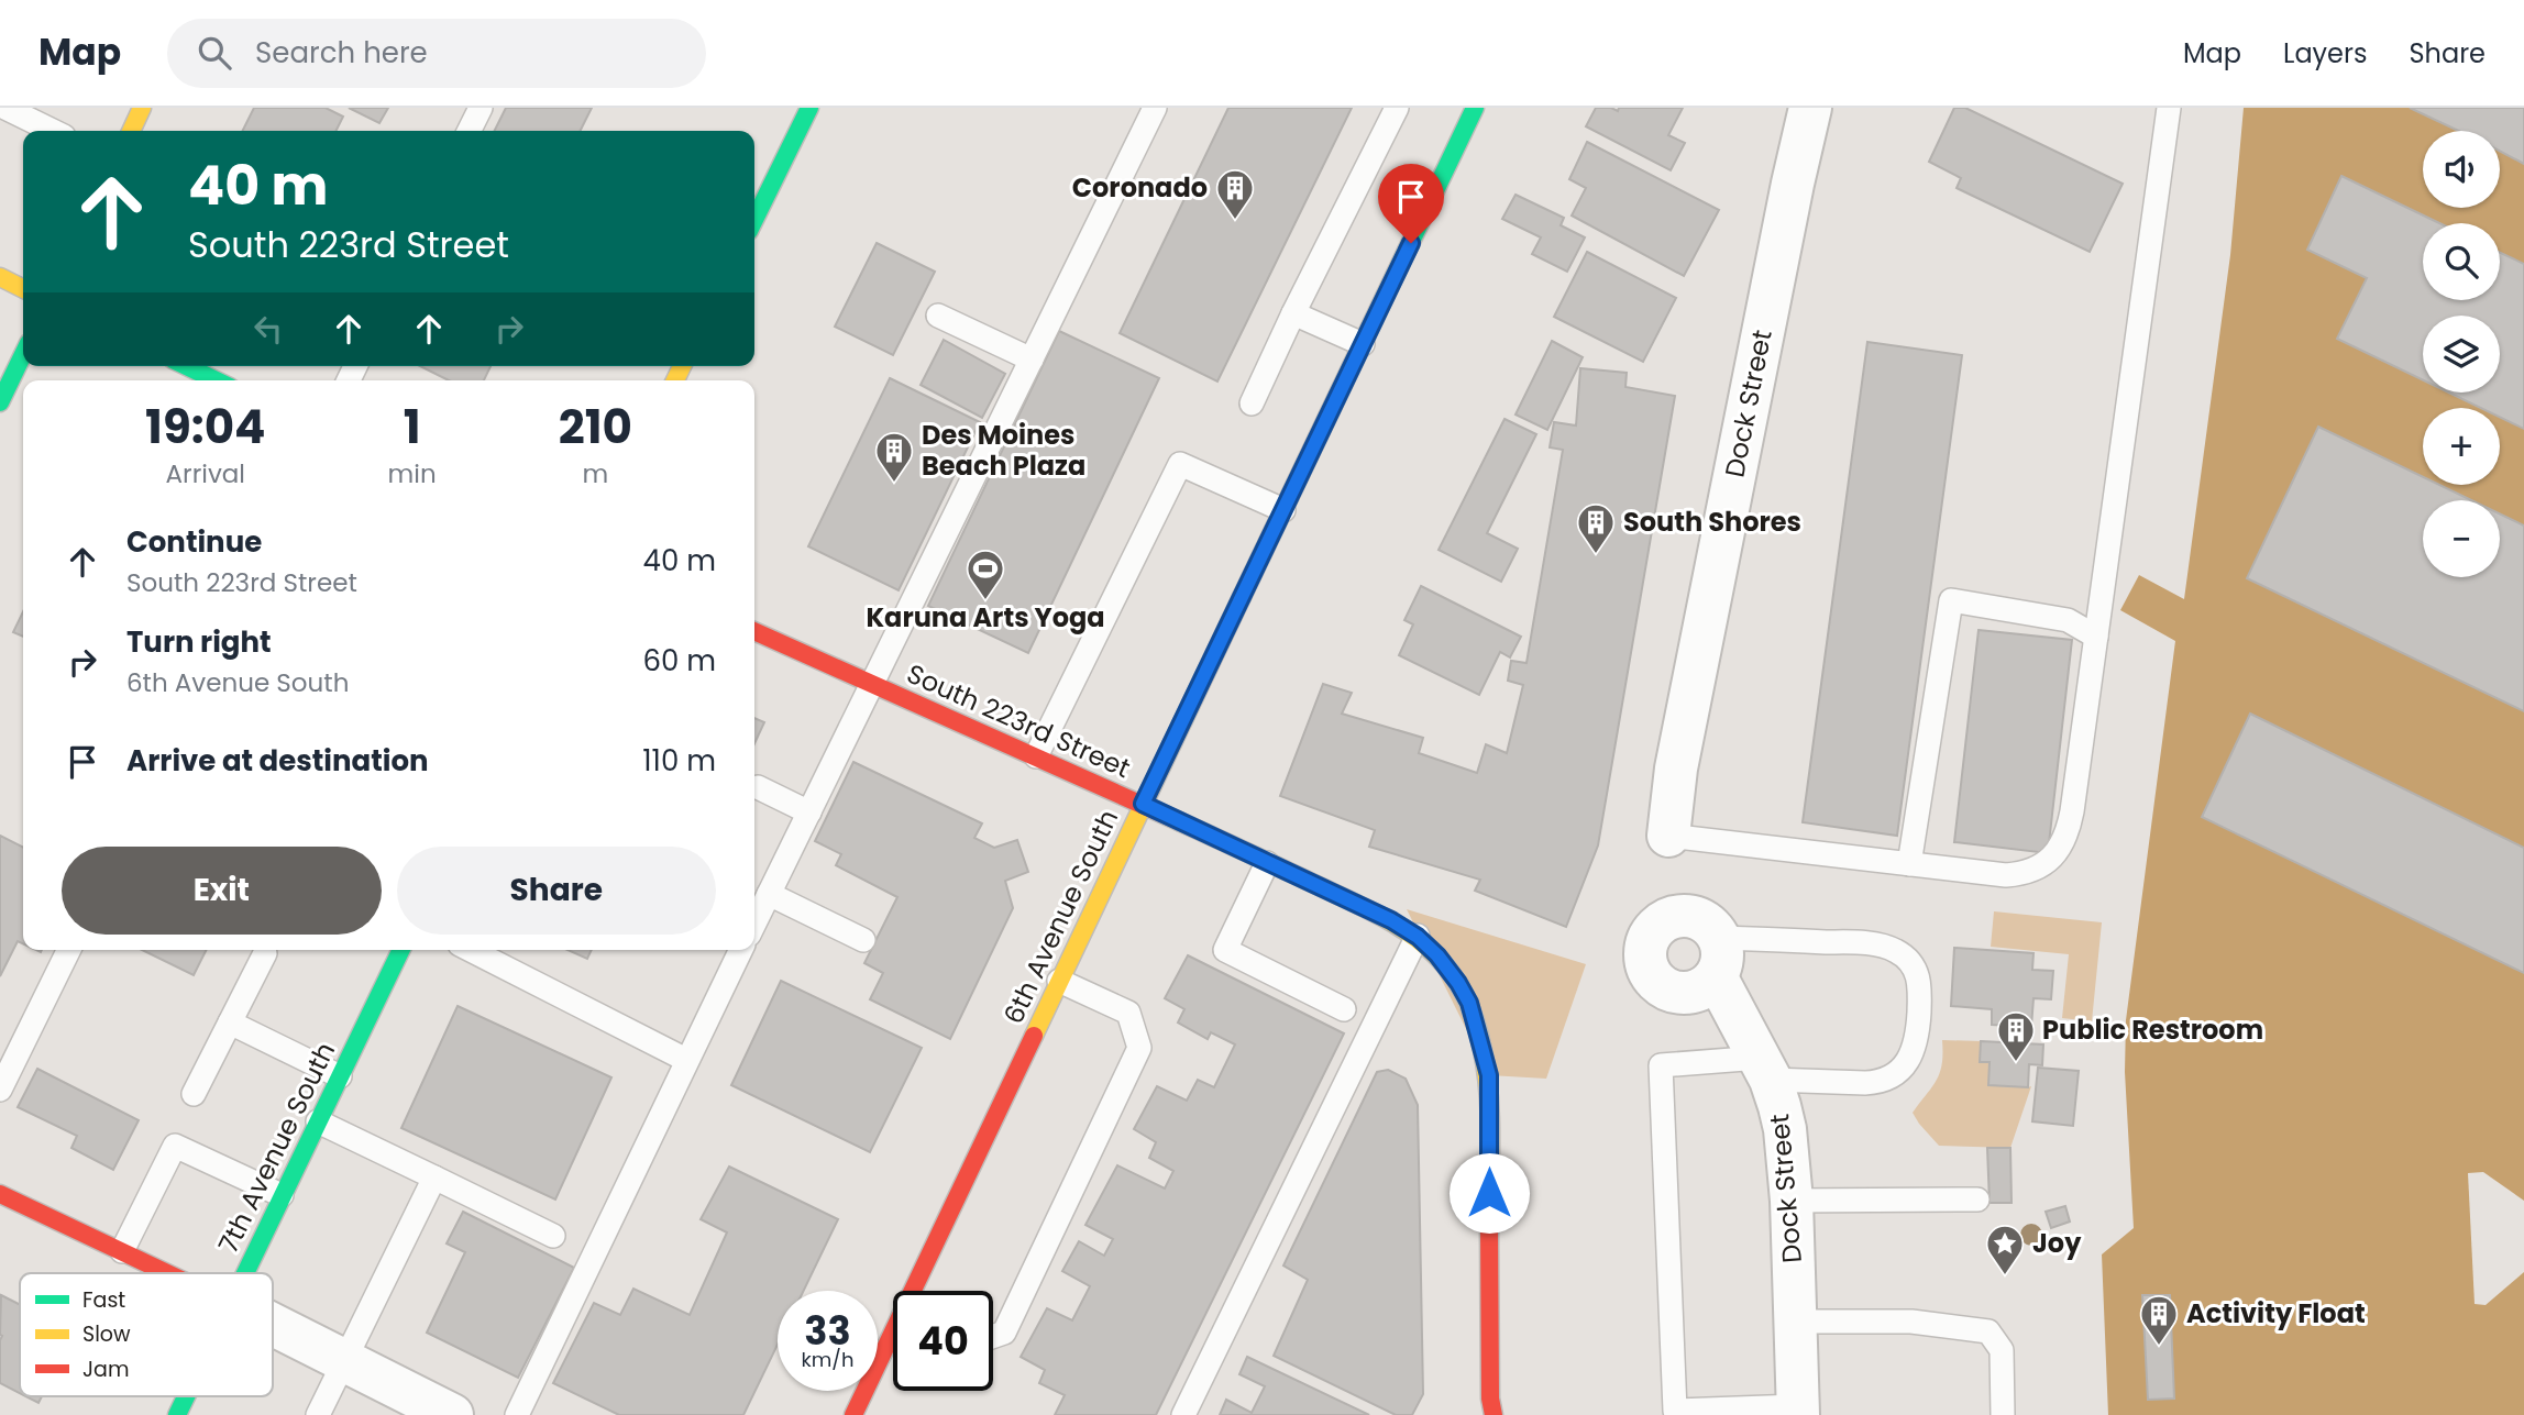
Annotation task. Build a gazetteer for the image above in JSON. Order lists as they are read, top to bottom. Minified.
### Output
{"streets":{"street":["Dock Street","South 223rd Street","6th Avenue South","7th Avenue South"]},"crossings":[["South 223rd Street","6th Avenue South"]],"places":{"building":["Coronado","Des Moines Beach Plaza","South Shores","Public Restroom","Activity Float"],"sports":["Karuna Arts Yoga"],"place":["Joy"]},"legend":["Fast","Slow","Jam"],"page":{"header":"Map","search":"Search here","nav":["Map","Layers","Share"],"map_buttons":["+","−"],"turn":["40 m","South 223rd Street"],"eta":["19:04","Arrival","1","min","210","m"],"list":[{"name":"Continue","note":"South 223rd Street","value":"40 m"},{"name":"Turn right","note":"6th Avenue South","value":"60 m"},{"name":"Arrive at destination","value":"110 m"}],"buttons":["Exit","Share"],"speed":"33 km/h","limit":"40"}}
